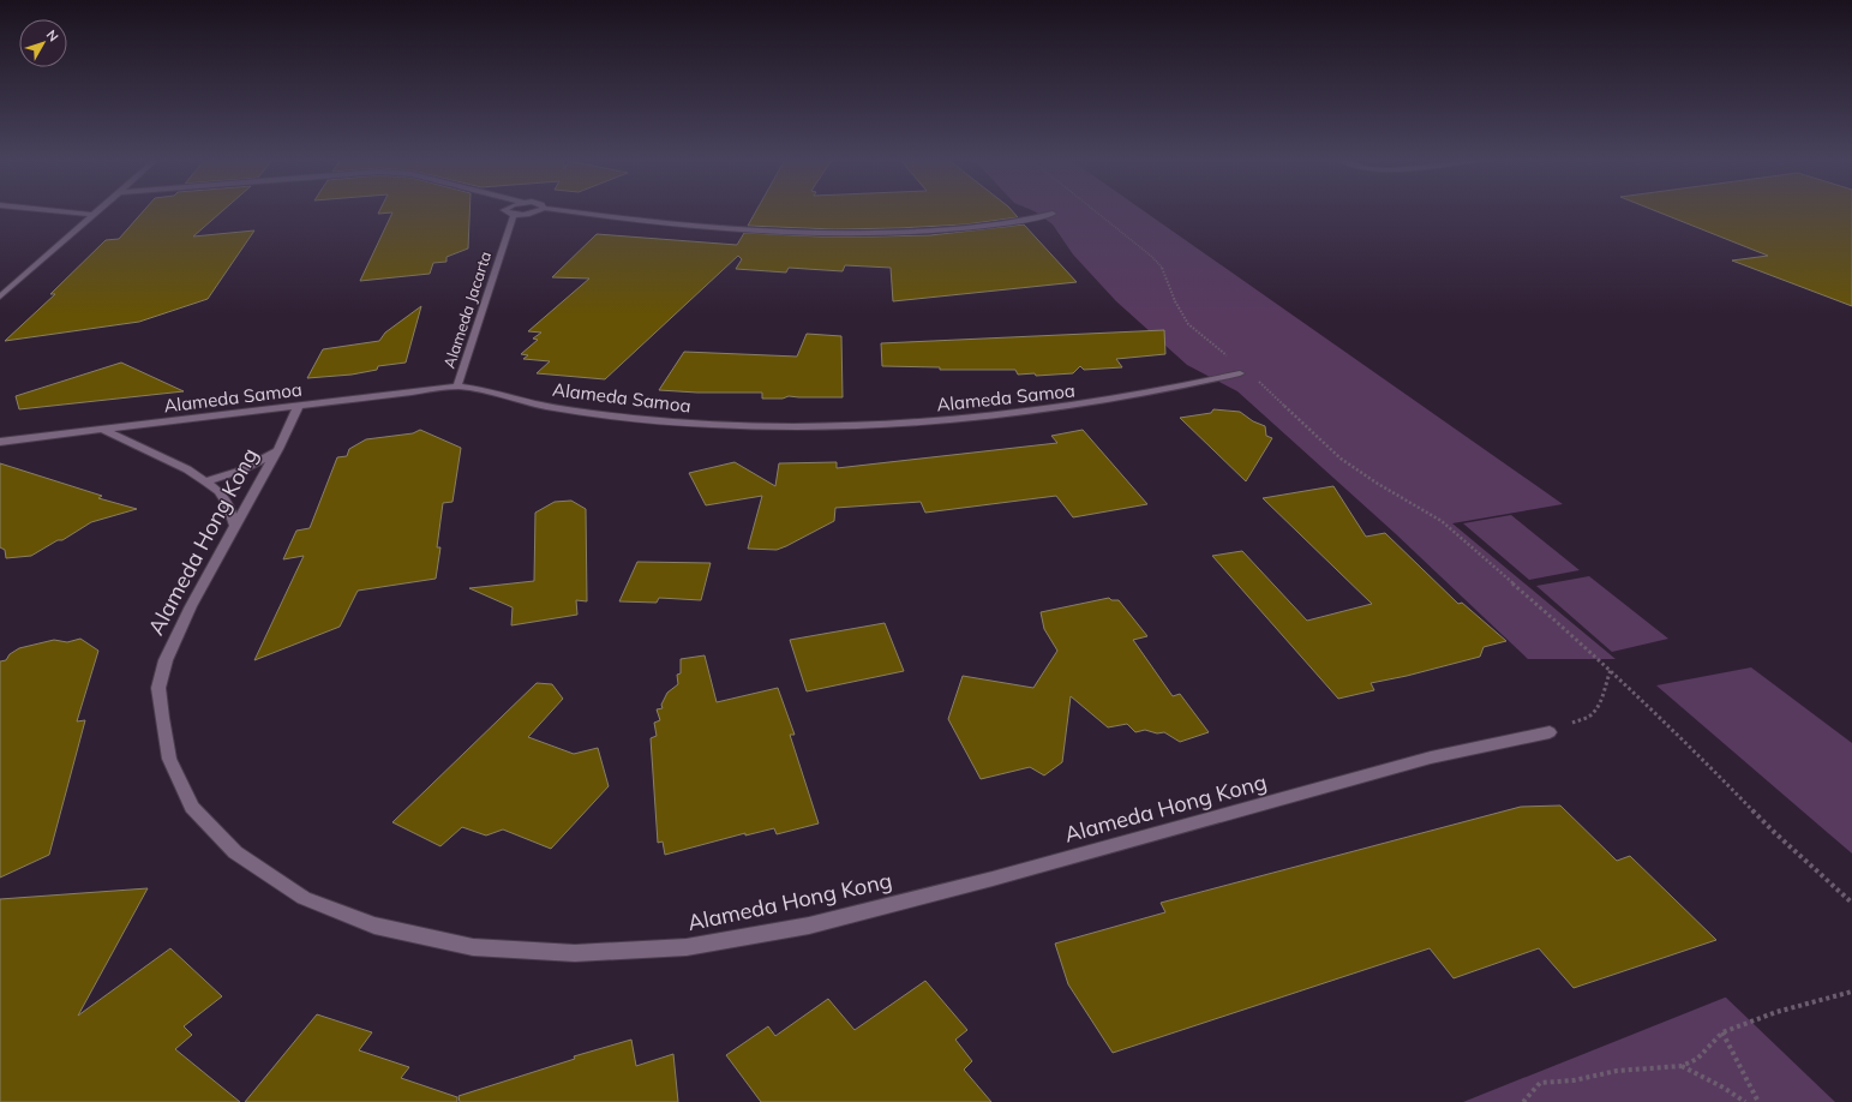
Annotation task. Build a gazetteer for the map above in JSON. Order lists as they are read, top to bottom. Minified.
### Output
{"streets":{"street":["Alameda Jacarta","Alameda Samoa","Alameda Hong Kong"]},"crossings":[["Alameda Jacarta","Alameda Samoa"],["Alameda Samoa","Alameda Hong Kong"]],"north":"top right"}
